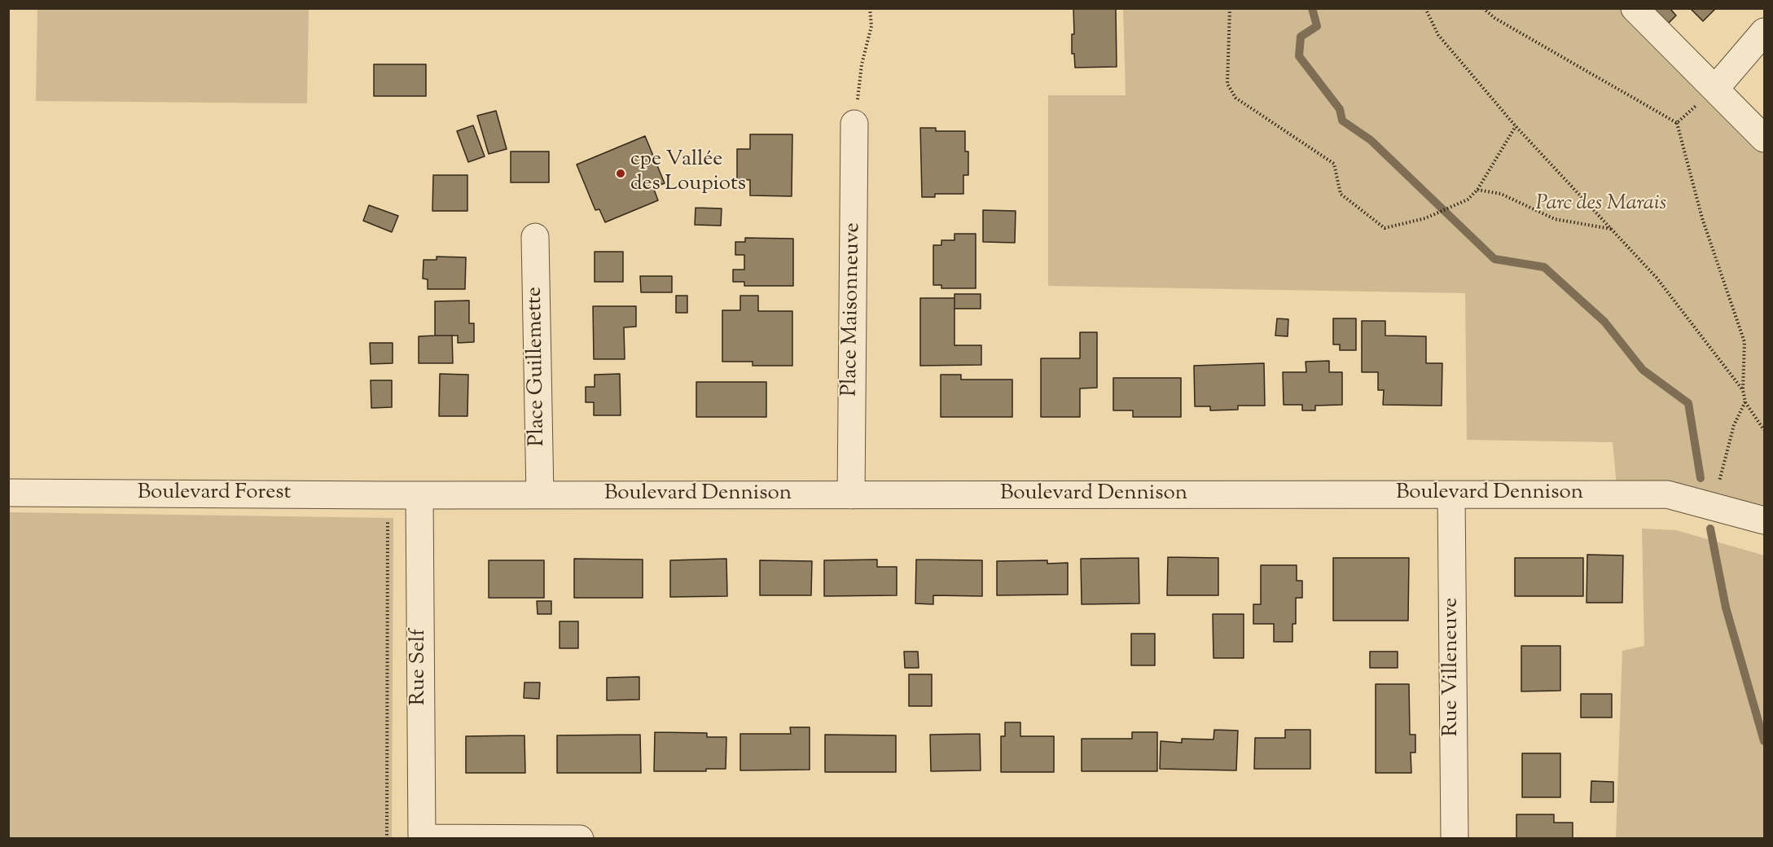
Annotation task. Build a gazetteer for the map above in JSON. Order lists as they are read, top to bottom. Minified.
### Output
{"streets":{"street":["Place Maisonneuve","Place Guillemette","Boulevard Forest","Boulevard Dennison","Rue Self","Rue Villeneuve"]},"crossings":[["Place Maisonneuve","Boulevard Dennison"],["Place Guillemette","Boulevard Dennison"],["Boulevard Forest","Boulevard Dennison"],["Boulevard Forest","Rue Self"],["Boulevard Dennison","Rue Self"],["Boulevard Dennison","Rue Villeneuve"]],"parks":["Parc des Marais"],"places":["cpe Vallée des Loupiots"]}
